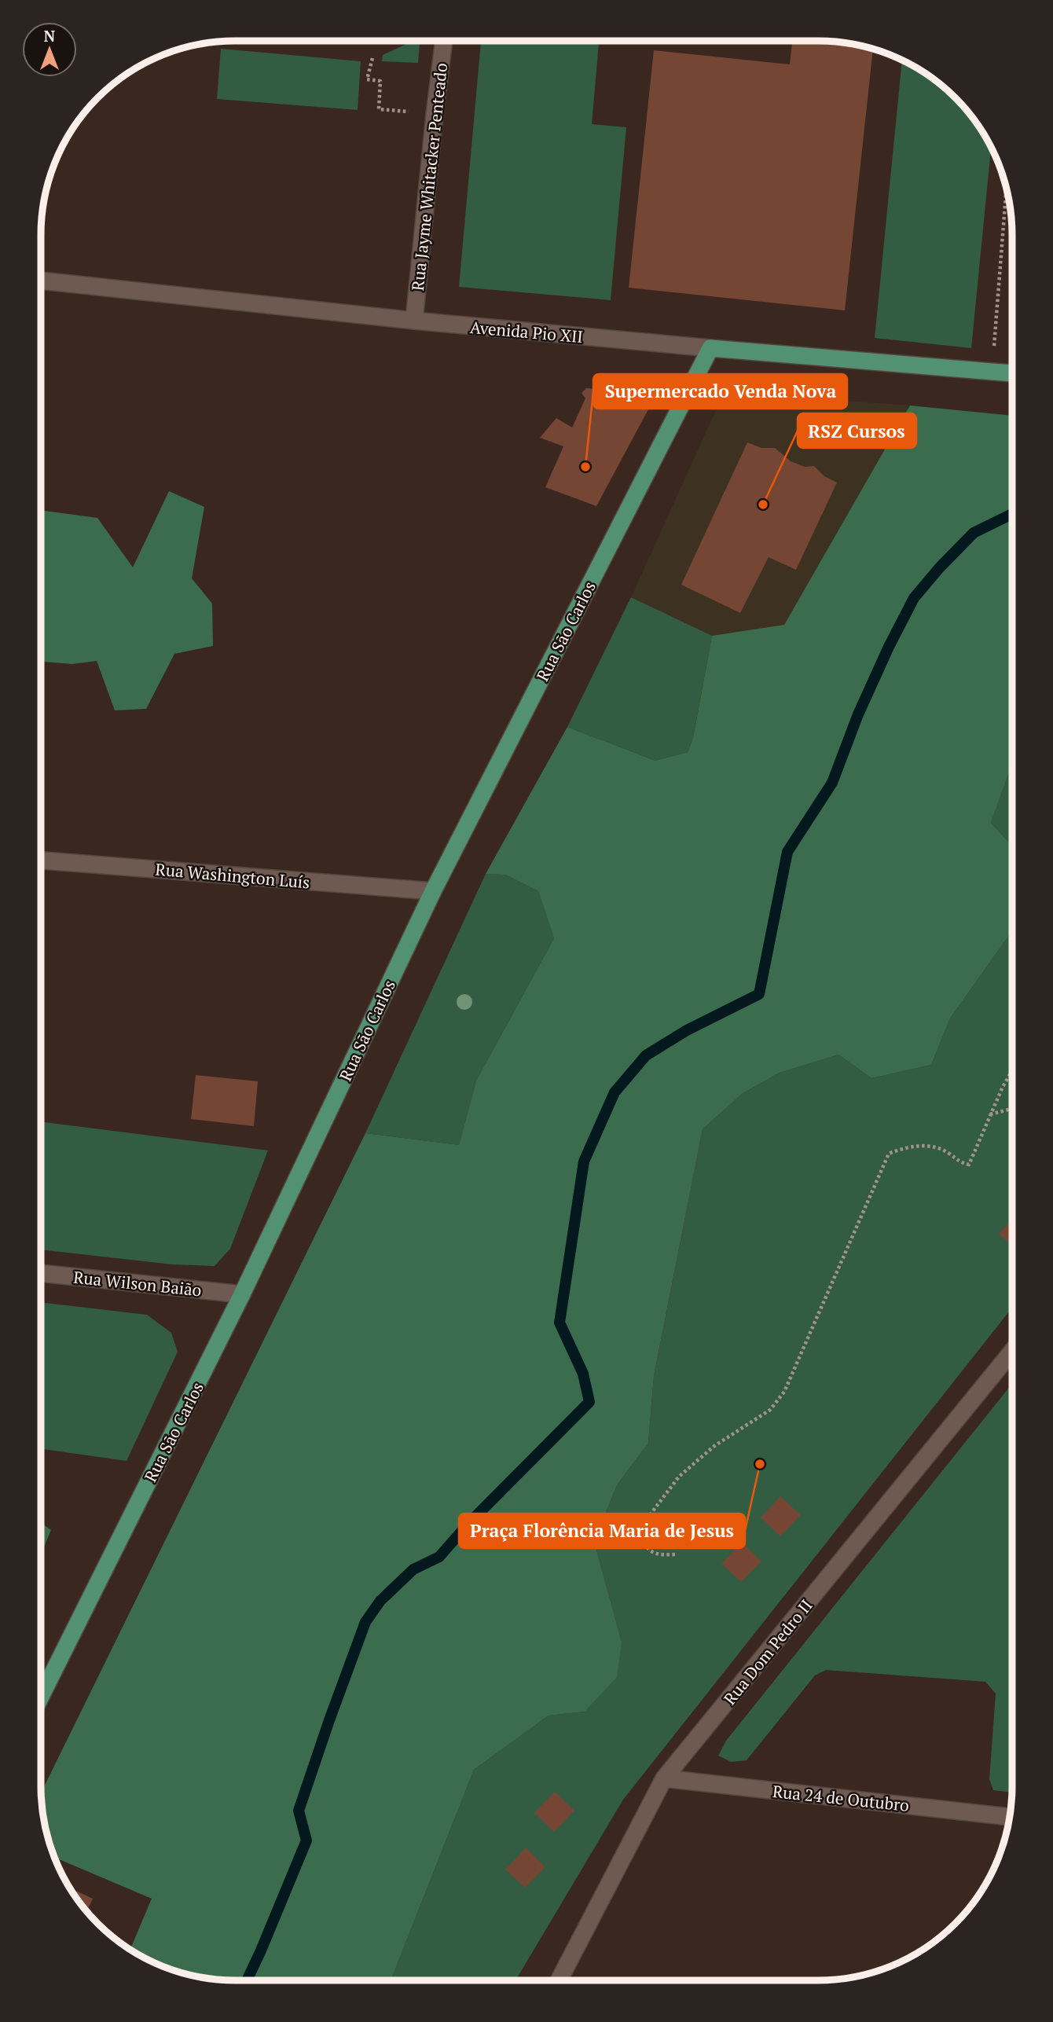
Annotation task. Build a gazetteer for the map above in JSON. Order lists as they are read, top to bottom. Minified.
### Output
{"streets":{"main road":["Avenida Pio XII","Rua São Carlos"],"street":["Rua Jayme Whitacker Penteado","Rua Washington Luís","Rua Wilson Baião","Rua Dom Pedro II","Rua 24 de Outubro"]},"crossings":[["Rua Jayme Whitacker Penteado","Avenida Pio XII"],["Avenida Pio XII","Rua São Carlos"],["Rua São Carlos","Rua Washington Luís"],["Rua São Carlos","Rua Wilson Baião"],["Rua Dom Pedro II","Rua 24 de Outubro"]],"places":["Supermercado Venda Nova","RSZ Cursos","Praça Florência Maria de Jesus"],"north":"top"}
